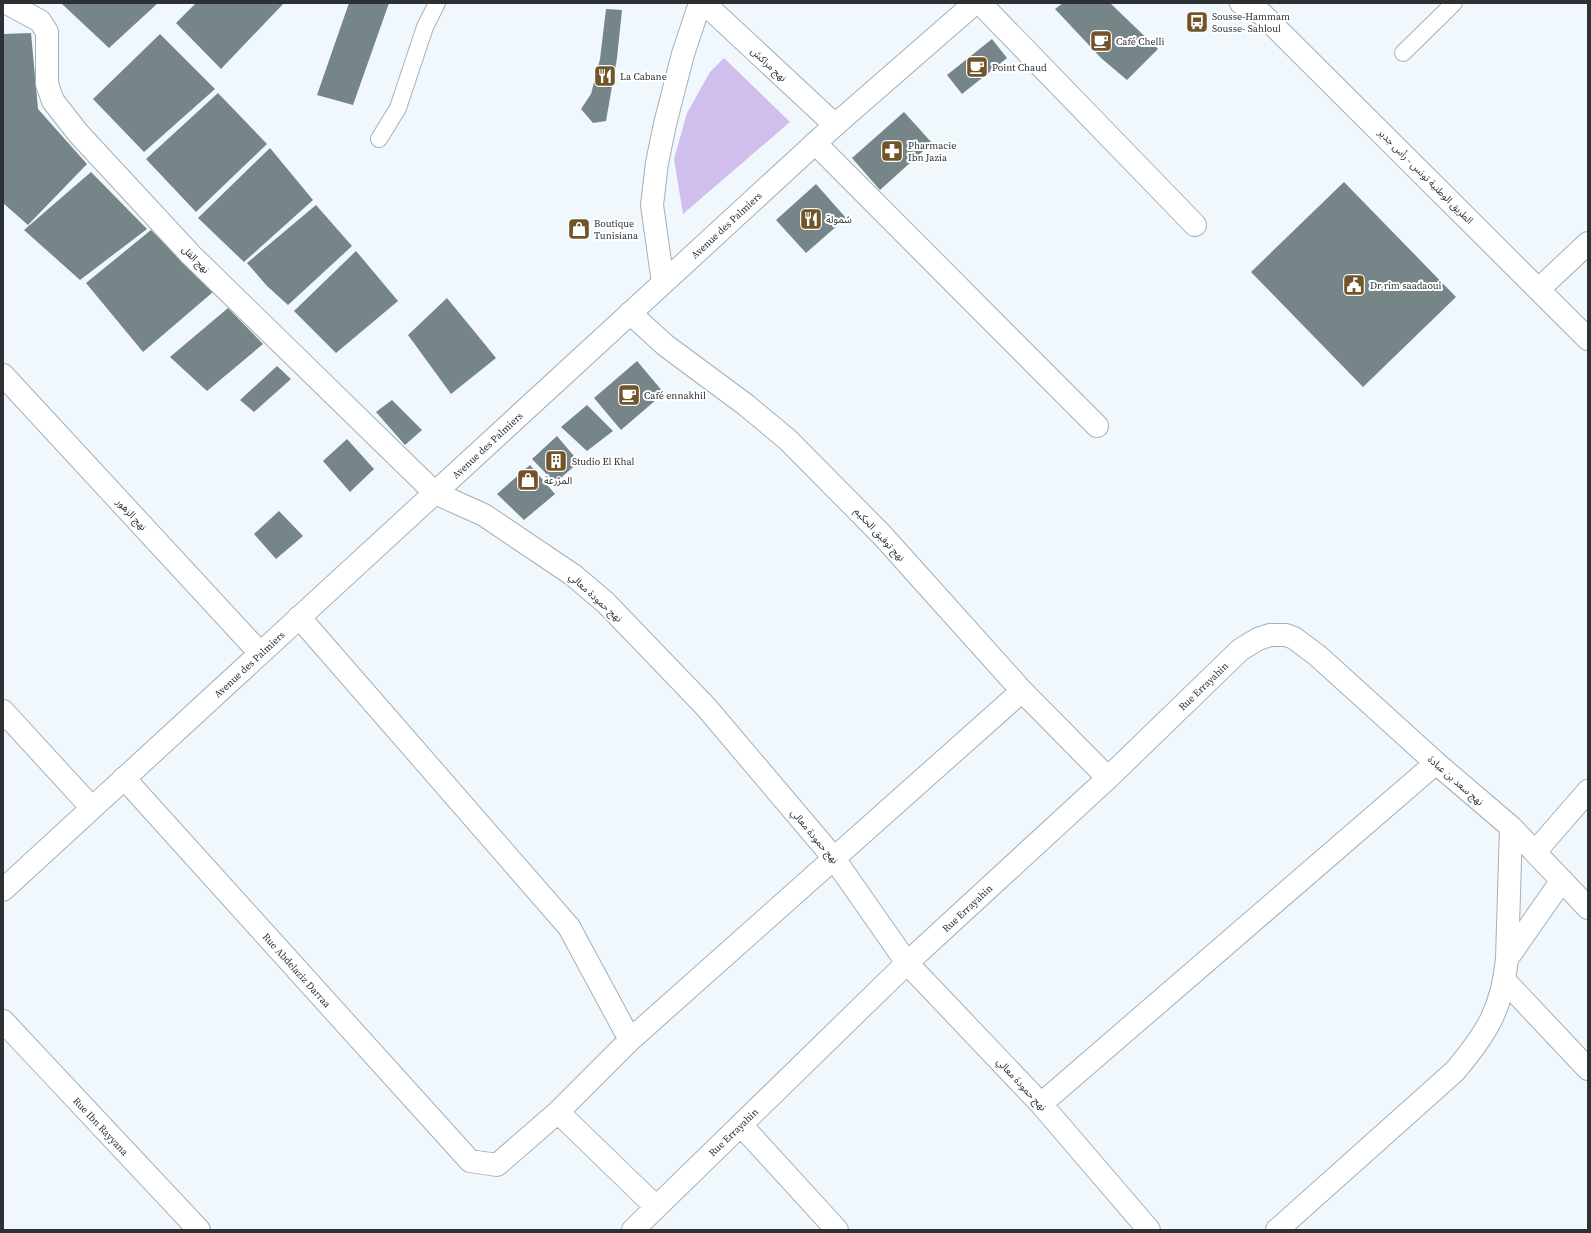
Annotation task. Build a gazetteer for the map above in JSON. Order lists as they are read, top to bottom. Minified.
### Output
{"streets":{"street":["نهج مراكش","الطريق الوطنية تونس - رأس جدير","Avenue des Palmiers","نهج الفل","نهج الزهور","نهج توفيق الحكيم","نهج حمودة معالي","Rue Errayahin","نهج سعد بن عبادة","Rue Abdelaziz Darraa","Rue Ibn Rayyana"]},"crossings":[["نهج مراكش","Avenue des Palmiers"],["Avenue des Palmiers","نهج الفل"],["Avenue des Palmiers","نهج الزهور"],["Avenue des Palmiers","نهج توفيق الحكيم"],["Avenue des Palmiers","نهج حمودة معالي"],["Avenue des Palmiers","Rue Abdelaziz Darraa"],["نهج الفل","نهج حمودة معالي"],["نهج توفيق الحكيم","Rue Errayahin"],["نهج حمودة معالي","Rue Errayahin"],["Rue Errayahin","نهج سعد بن عبادة"]],"places":{"bus stop":["Sousse-Hammam Sousse- Sahloul"],"cafe":["Café Chelli","Point Chaud","Café ennakhil"],"restaurant":["La Cabane","شمولة"],"pharmacy":["Pharmacie Ibn Jazia"],"shop":["Boutique Tunisiana","المزرعة"],"public building":["Dr rim saadaoui"],"building":["Studio El Khal"]}}
